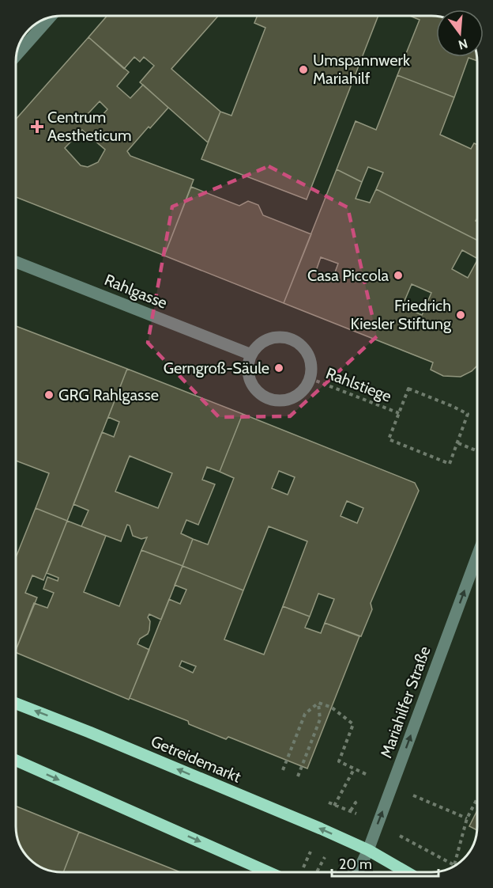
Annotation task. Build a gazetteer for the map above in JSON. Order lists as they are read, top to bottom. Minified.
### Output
{"streets":{"main road":["Getreidemarkt"],"street":["Rahlgasse","Mariahilfer Straße"],"path":["Rahlstiege"]},"crossings":[["Rahlgasse","Rahlstiege"],["Mariahilfer Straße","Getreidemarkt"]],"one_way":["Mariahilfer Straße"],"places":{"other":["Umspannwerk Mariahilf","Casa Piccola","Friedrich Kiesler Stiftung","Gerngroß-Säule","GRG Rahlgasse"],"health":["Centrum Aestheticum"]},"scale_bar":"20 m","north":"bottom"}
